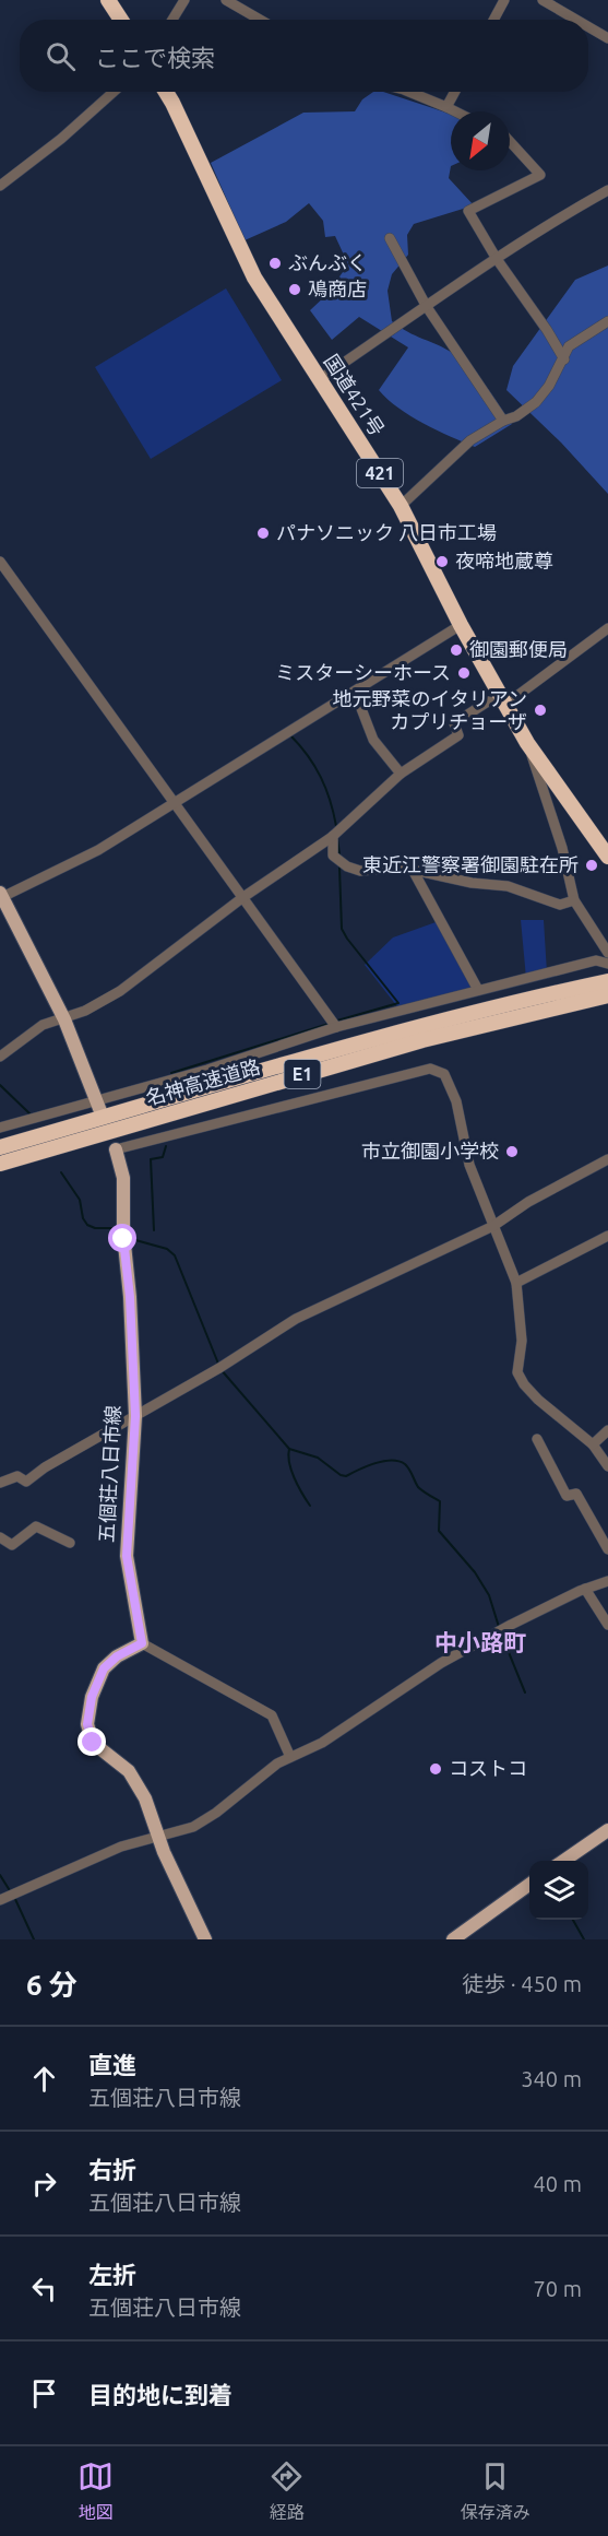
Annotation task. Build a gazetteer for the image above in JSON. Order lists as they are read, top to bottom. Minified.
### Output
{"streets":{"highway":["国道421号","421","E1","名神高速道路"],"main road":["五個荘八日市線"]},"districts":["中小路町"],"places":["ぶんぶく","鳰商店","パナソニック 八日市工場","夜啼地蔵尊","御園郵便局","ミスターシーホース","地元野菜のイタリアン カプリチョーザ","東近江警察署御園駐在所","市立御園小学校","コストコ"],"north":"bottom left","page":{"search":"ここで検索","heading":["6 分","徒歩 · 450 m"],"list":[["直進","五個荘八日市線","340 m"],["右折","五個荘八日市線","40 m"],["左折","五個荘八日市線","70 m"],"目的地に到着"],"nav":["地図","経路","保存済み"]}}
